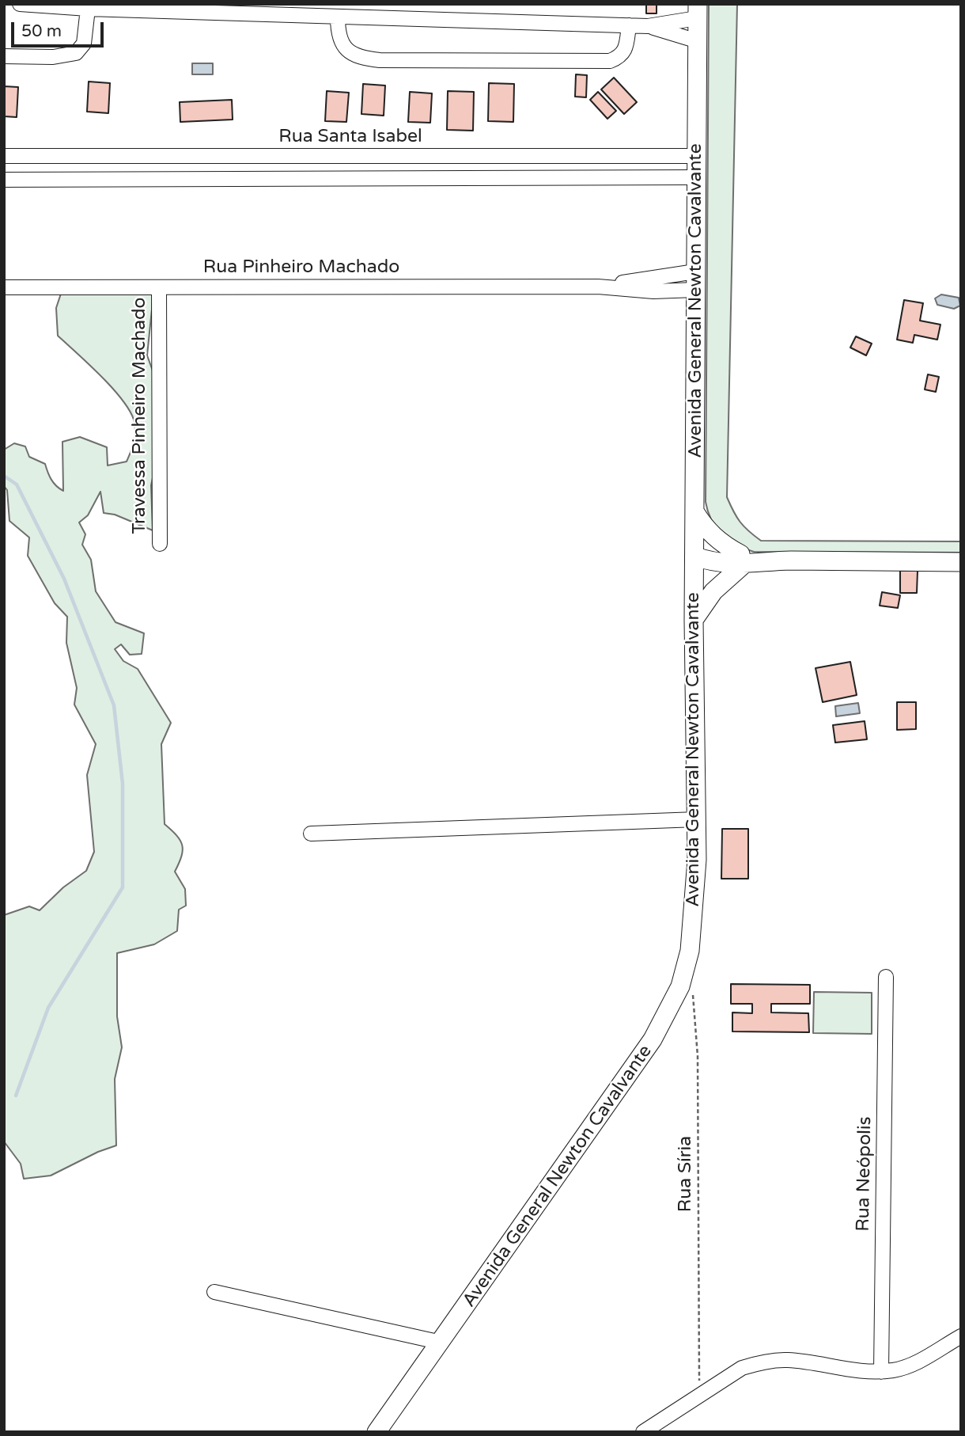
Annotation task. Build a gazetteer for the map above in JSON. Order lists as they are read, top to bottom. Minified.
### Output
{"streets":{"main road":["Avenida General Newton Cavalvante"],"street":["Rua Santa Isabel","Rua Pinheiro Machado","Travessa Pinheiro Machado","Rua Neópolis"],"path":["Rua Síria"]},"crossings":[["Rua Santa Isabel","Avenida General Newton Cavalvante"],["Rua Pinheiro Machado","Avenida General Newton Cavalvante"],["Rua Pinheiro Machado","Travessa Pinheiro Machado"]],"scale_bar":"50 m"}
